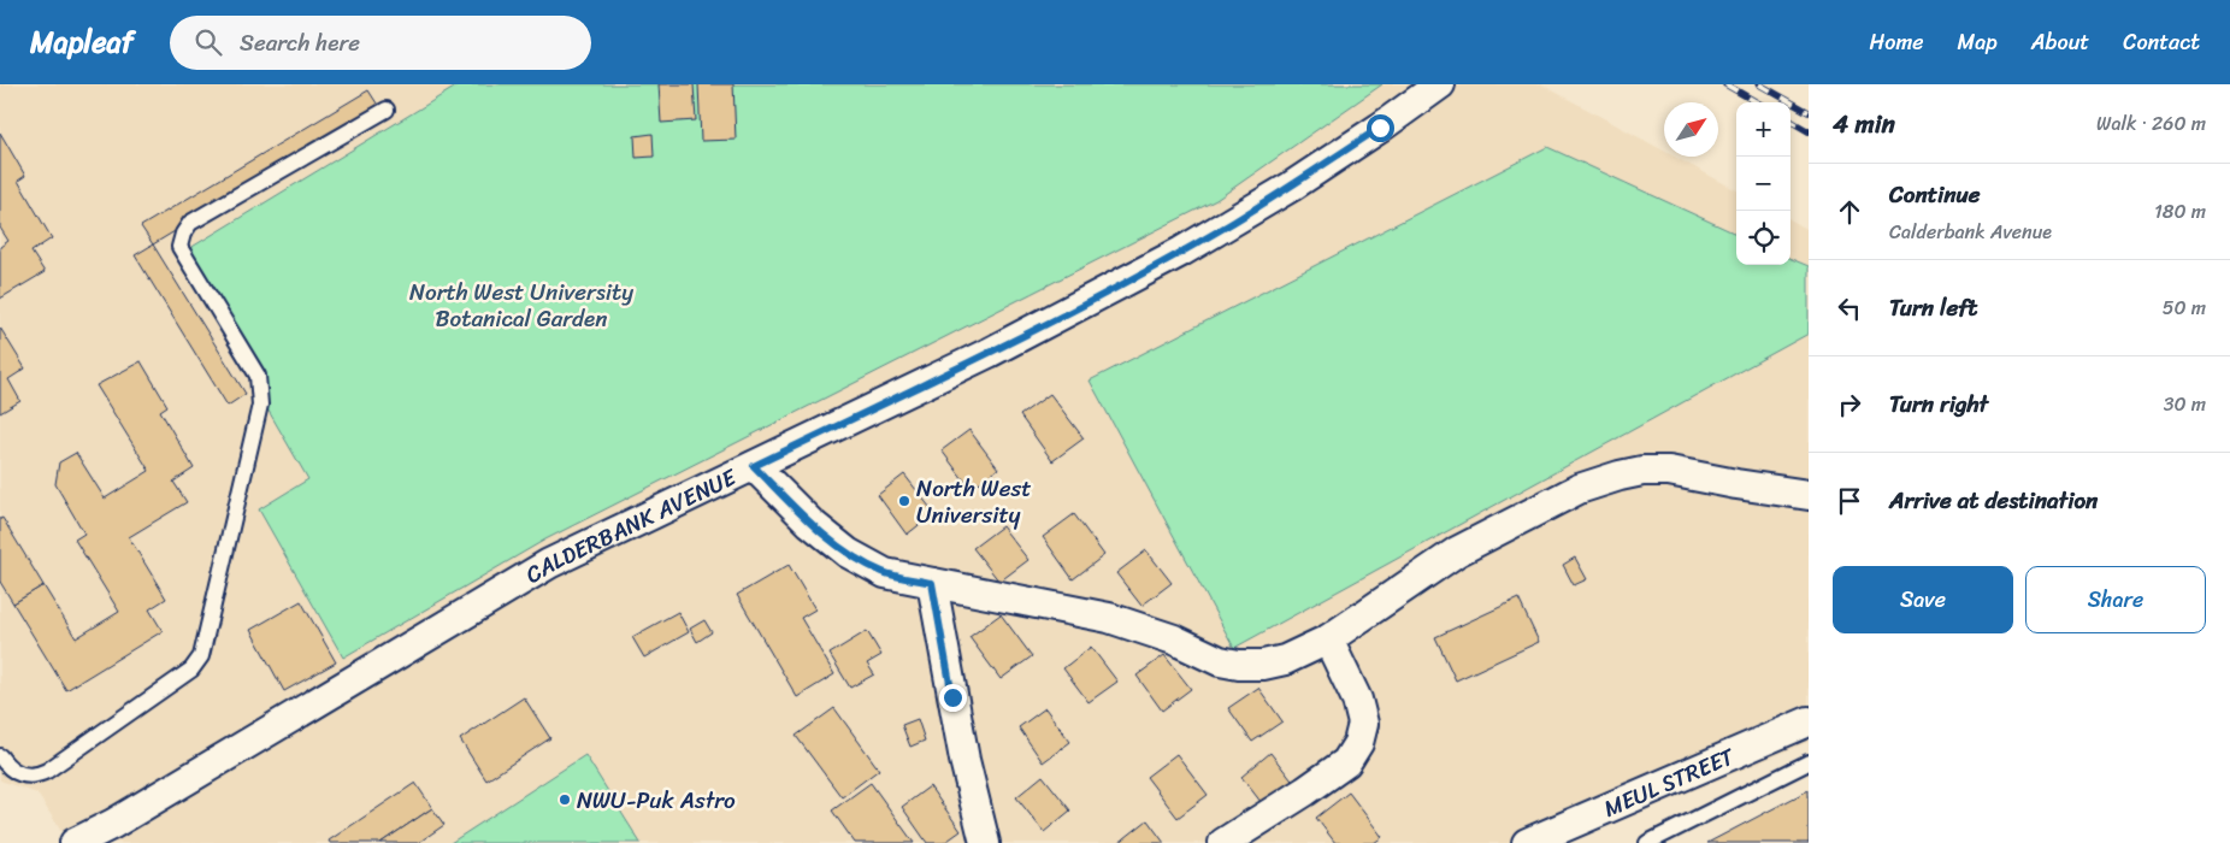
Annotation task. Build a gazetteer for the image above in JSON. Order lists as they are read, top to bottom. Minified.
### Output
{"streets":{"street":["CALDERBANK AVENUE","MEUL STREET"]},"parks":["North West University Botanical Garden"],"places":["North West University","NWU-Puk Astro"],"north":"top right","page":{"header":"Mapleaf","search":"Search here","nav":["Home","Map","About","Contact"],"heading":["4 min","Walk · 260 m"],"map_buttons":["+","−"],"list":[["Continue","Calderbank Avenue","180 m"],["Turn left","50 m"],["Turn right","30 m"],"Arrive at destination"],"buttons":["Save","Share"]}}
